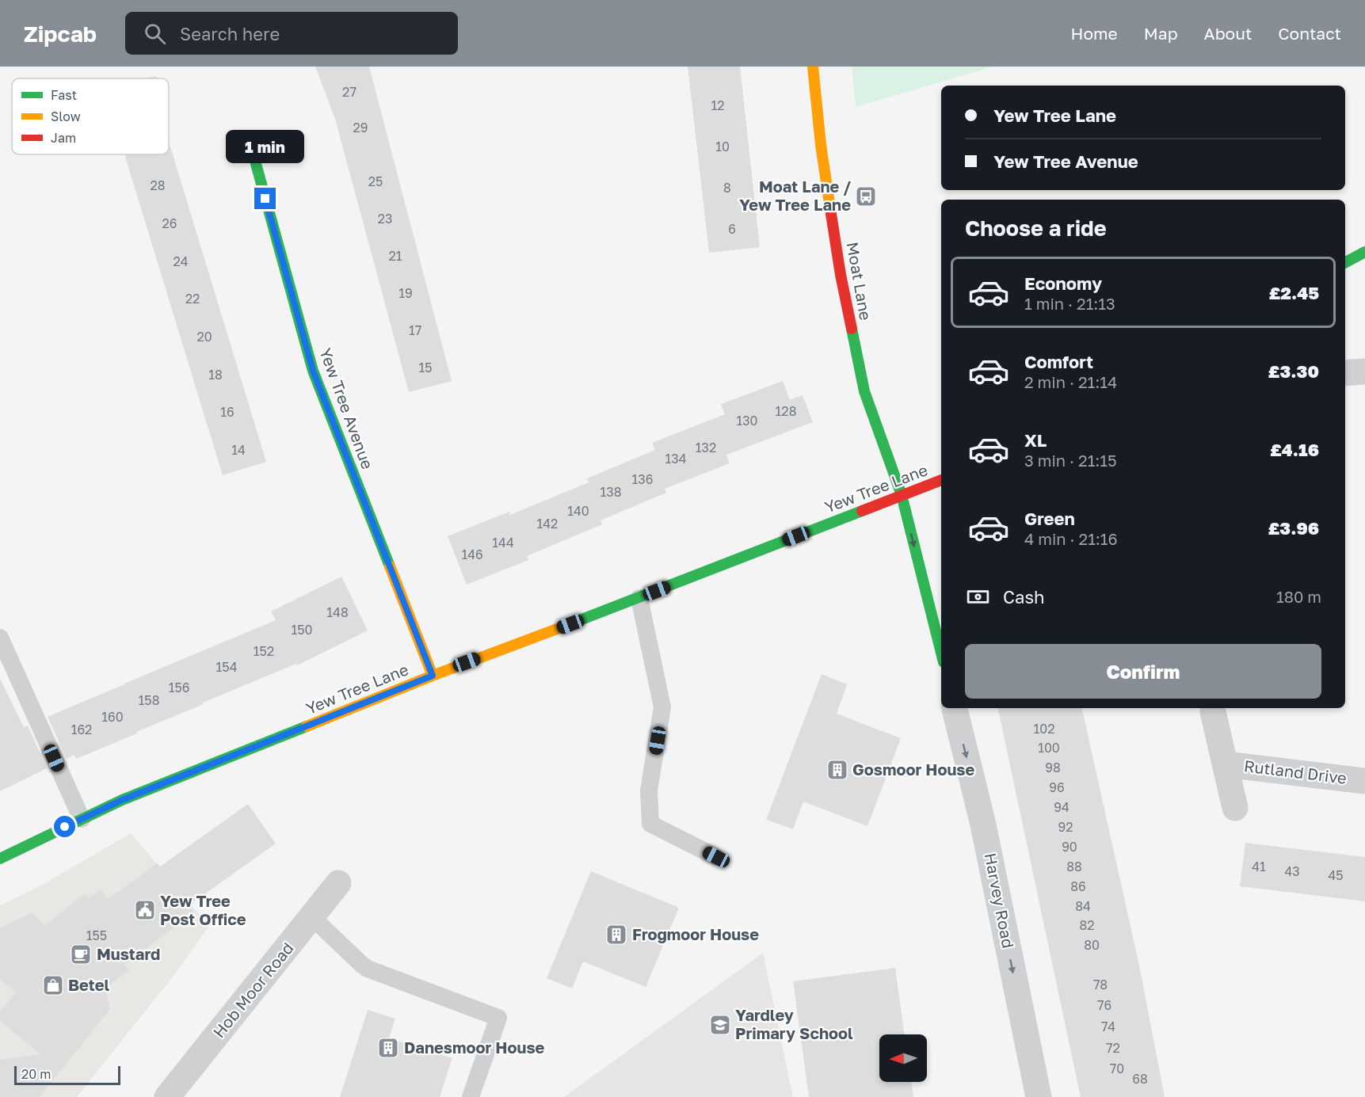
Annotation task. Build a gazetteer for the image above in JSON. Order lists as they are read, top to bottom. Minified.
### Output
{"streets":{"street":["Moat Lane","Yew Tree Avenue","Yew Tree Lane","Rutland Drive","Harvey Road","Hob Moor Road"]},"crossings":[["Moat Lane","Yew Tree Lane"],["Yew Tree Avenue","Yew Tree Lane"]],"one_way":["Harvey Road"],"places":{"bus stop":["Moat Lane / Yew Tree Lane"],"building":["Gosmoor House","Frogmoor House","Danesmoor House"],"public building":["Yew Tree Post Office"],"cafe":["Mustard"],"shop":["Betel"],"school or university":["Yardley Primary School"]},"house_numbers":["27","12","29","10","25","28","8","23","26","6","21","24","19","22","17","20","15","18","128","16","130","132","14","134","136","138","140","142","144","146","148","150","152","154","156","158","160","102","162","100","98","96","94","92","90","88","41","43","45","86","84","82","155","80","78","76","74","72","70","68"],"legend":["Fast","Slow","Jam"],"scale_bar":"20 m","north":"left","page":{"header":"Zipcab","search":"Search here","nav":["Home","Map","About","Contact"],"banner":["Yew Tree Lane","Yew Tree Avenue"],"bubble":"1 min","heading":"Choose a ride","list":[{"name":"Economy","note":"1 min · 21:13","value":"£2.45"},{"name":"Comfort","note":"2 min · 21:14","value":"£3.30"},{"name":"XL","note":"3 min · 21:15","value":"£4.16"},{"name":"Green","note":"4 min · 21:16","value":"£3.96"}],"pay":["Cash","180 m"],"buttons":"Confirm","scale":"20 m"}}
